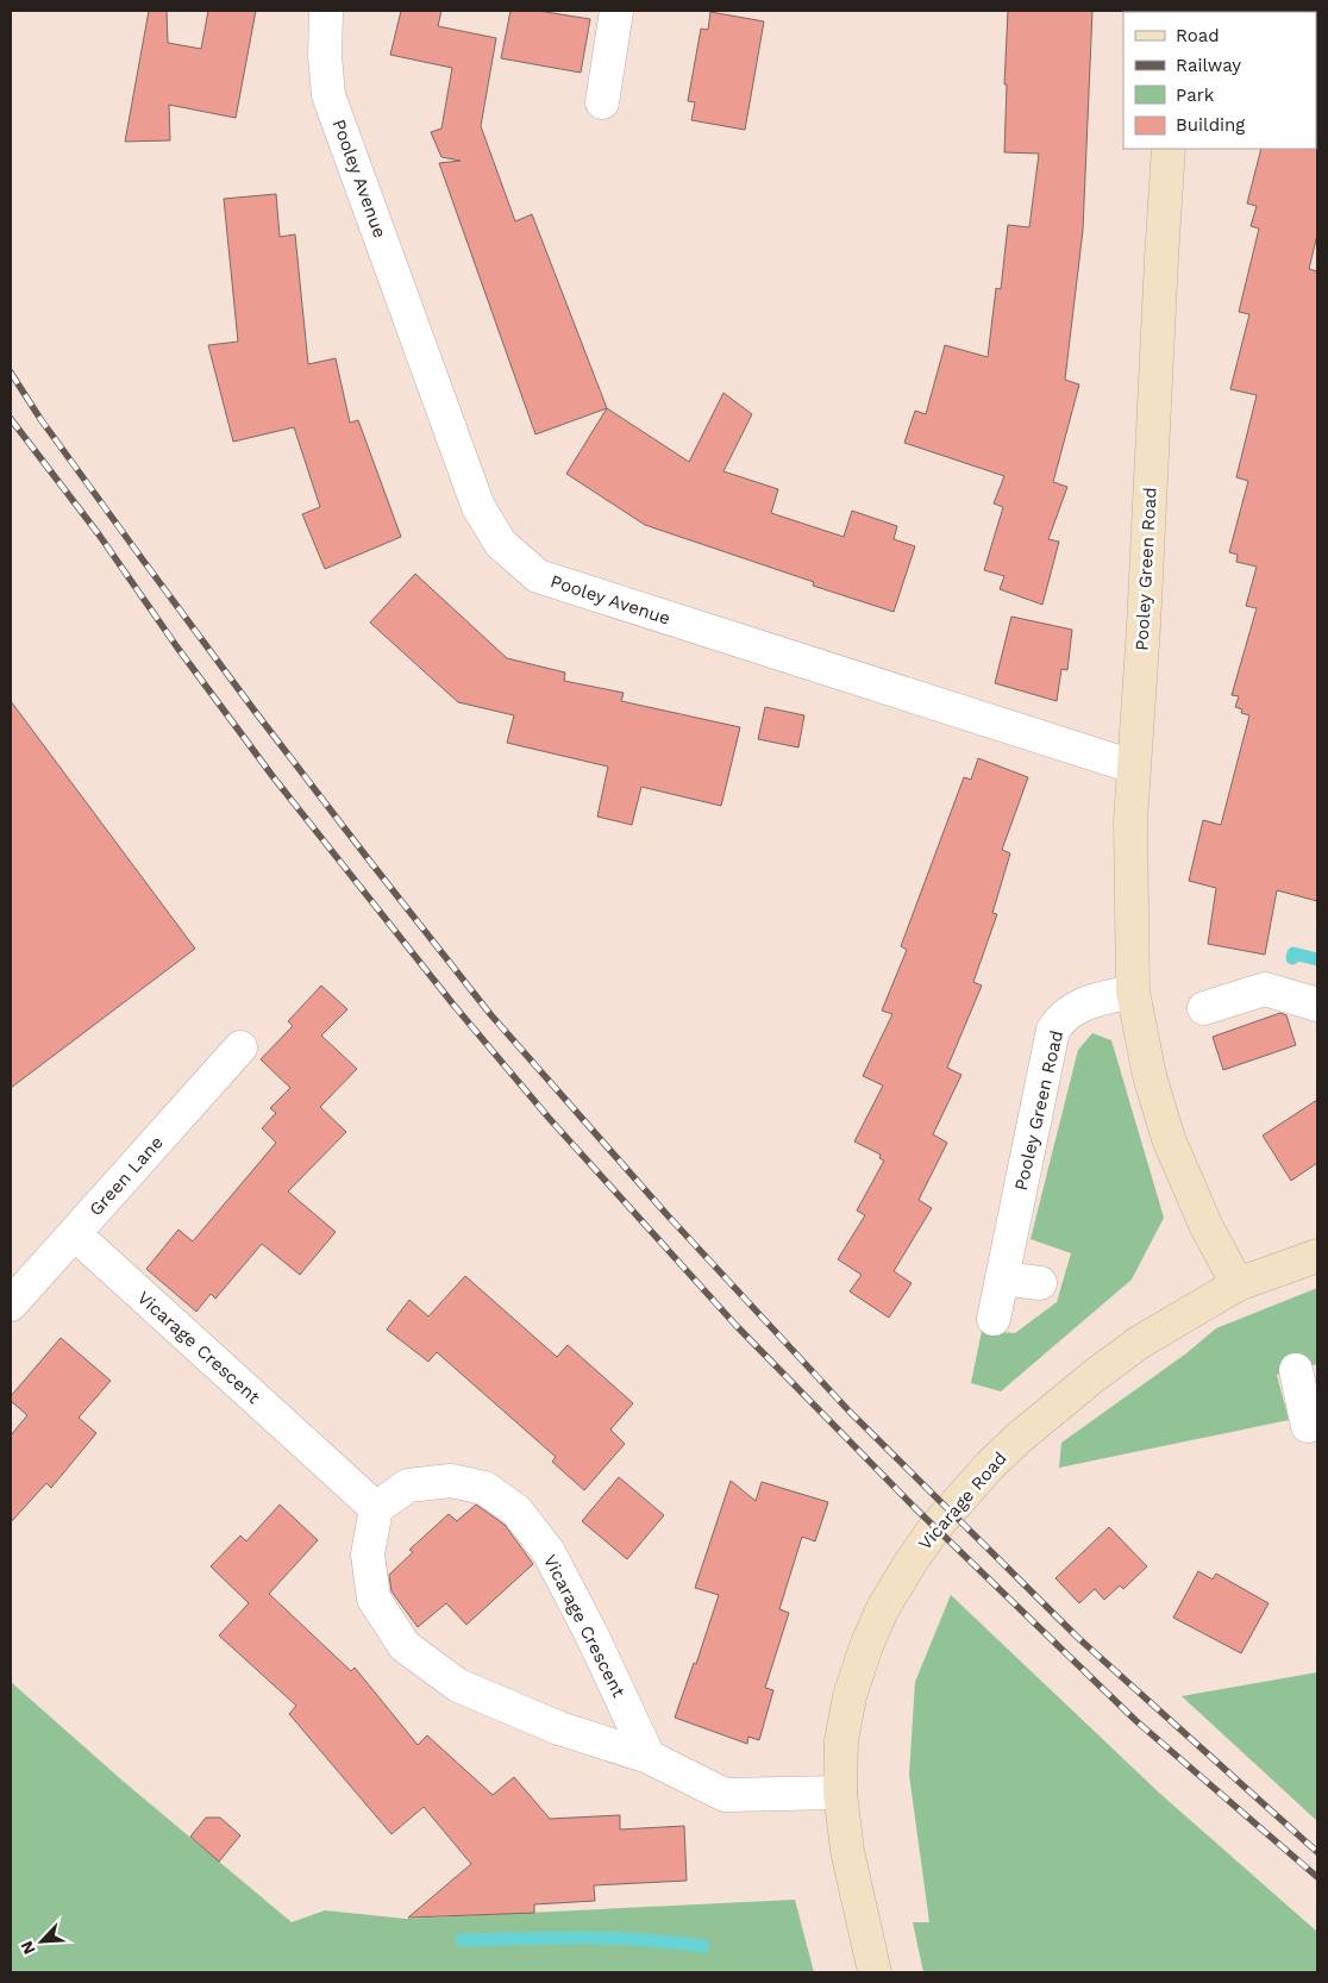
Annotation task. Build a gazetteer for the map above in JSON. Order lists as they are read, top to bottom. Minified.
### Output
{"streets":{"street":["Pooley Avenue","Pooley Green Road","Green Lane","Vicarage Crescent","Vicarage Road"]},"crossings":[["Pooley Avenue","Pooley Green Road"],["Pooley Green Road","Vicarage Road"],["Green Lane","Vicarage Crescent"]],"legend":["Road","Railway","Park","Building"],"north":"bottom left"}
